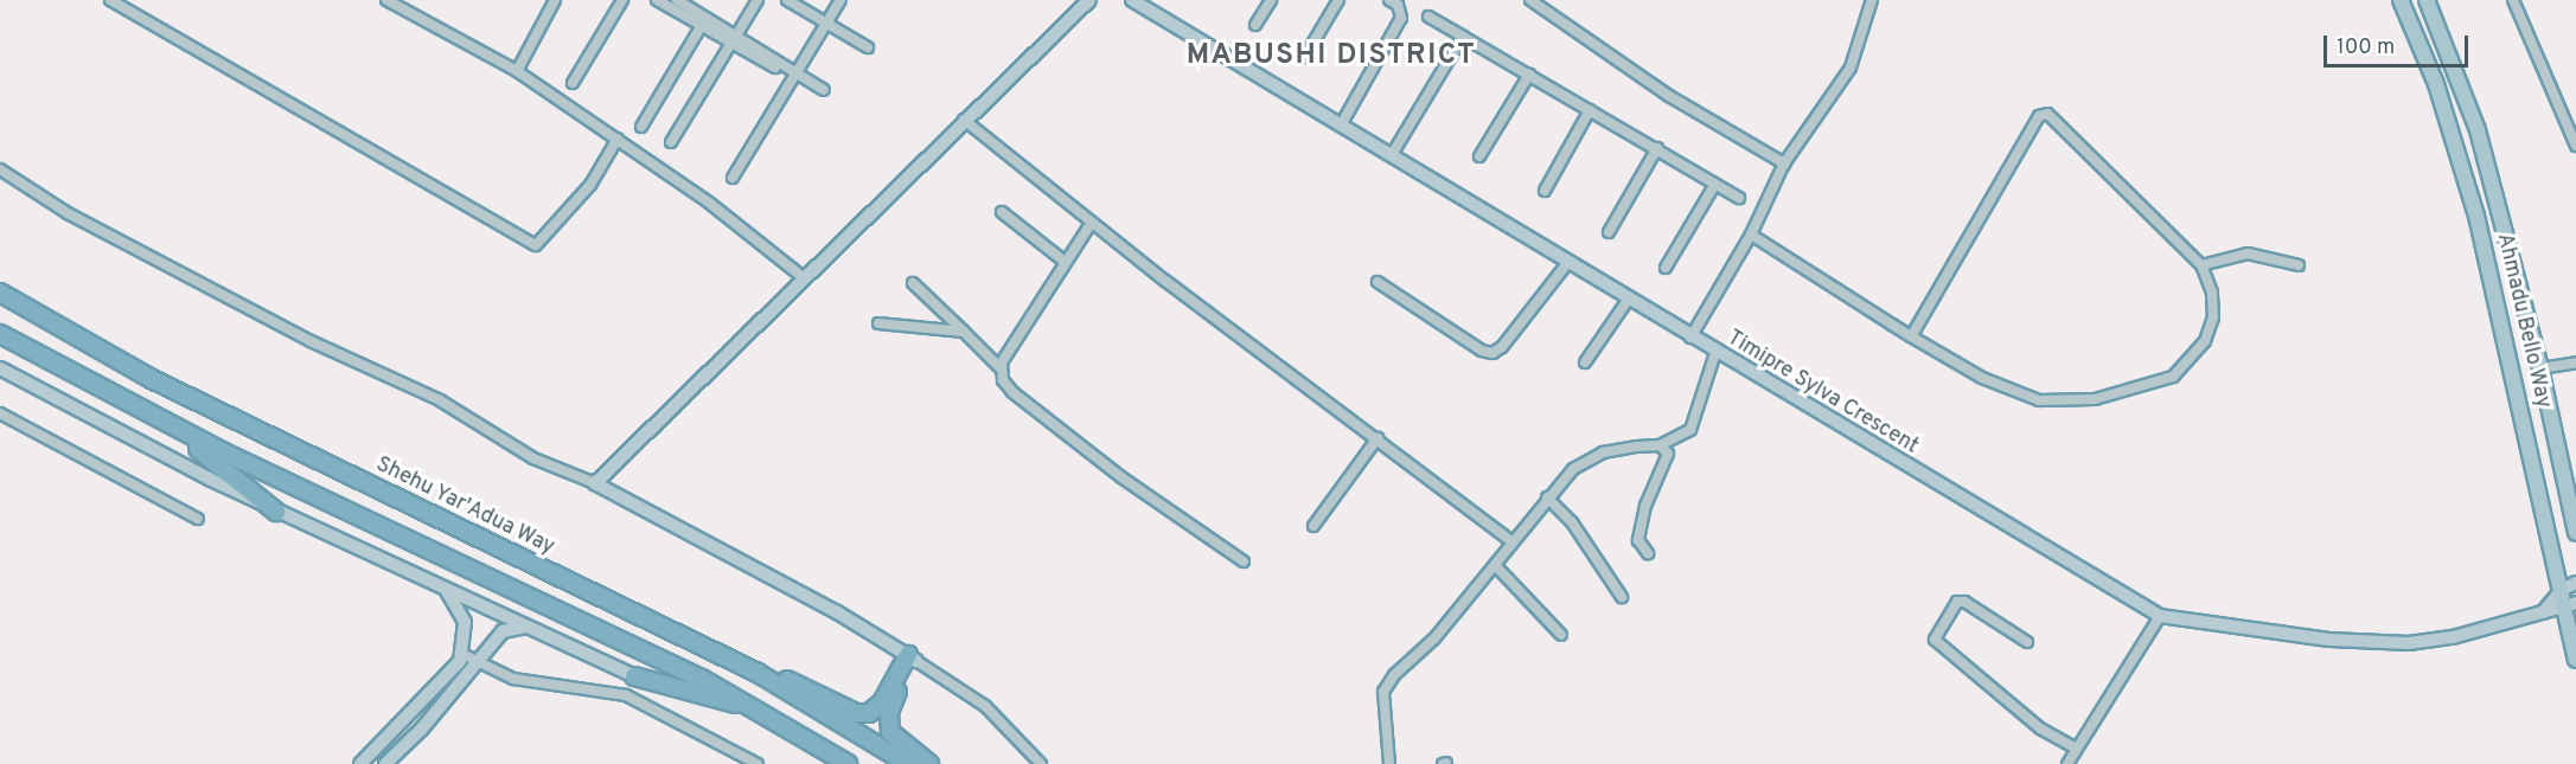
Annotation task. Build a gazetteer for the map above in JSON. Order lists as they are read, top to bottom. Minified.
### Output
{"streets":{"highway":["Shehu Yar'Adua Way"],"main road":["Ahmadu Bello Way"],"street":["Timipre Sylva Crescent"]},"crossings":[["Ahmadu Bello Way","Timipre Sylva Crescent"]],"districts":["MABUSHI DISTRICT"],"scale_bar":"100 m"}
